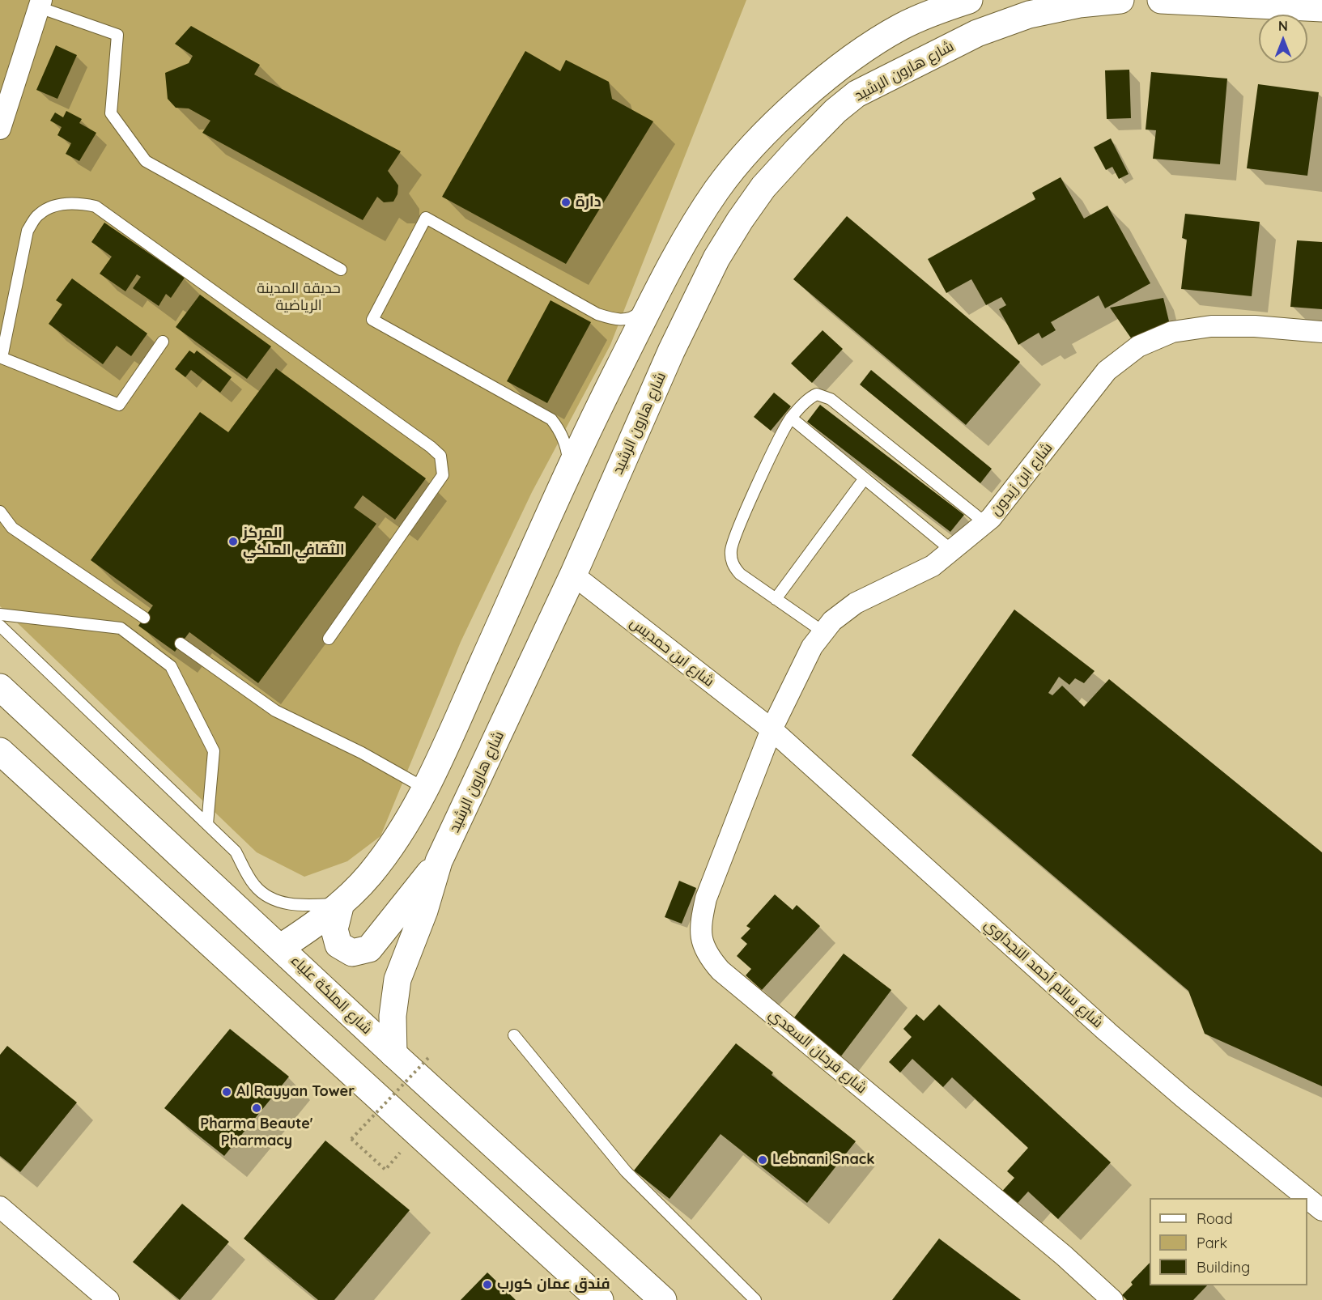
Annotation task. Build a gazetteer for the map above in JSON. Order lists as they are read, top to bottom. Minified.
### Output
{"streets":{"main road":["شارع هارون الرشيد","شارع الملكة علياء"],"street":["شارع ابن زيدون","شارع ابن حمديس","شارع سالم أحمد النجداوي","شارع فرحان السعدي"]},"crossings":[["شارع هارون الرشيد","شارع ابن حمديس"],["شارع هارون الرشيد","شارع الملكة علياء"],["شارع ابن زيدون","شارع ابن حمديس"],["شارع ابن زيدون","شارع سالم أحمد النجداوي"],["شارع ابن زيدون","شارع فرحان السعدي"],["شارع ابن حمديس","شارع سالم أحمد النجداوي"],["شارع ابن حمديس","شارع فرحان السعدي"],["شارع سالم أحمد النجداوي","شارع فرحان السعدي"]],"parks":["حديقة المدينة الرياضية"],"places":["دارة","المركز الثقافي الملكي","Al Rayyan Tower","Pharma Beaute' Pharmacy","Lebnani Snack","فندق عمان كورب"],"legend":["Road","Park","Building"],"north":"top"}
